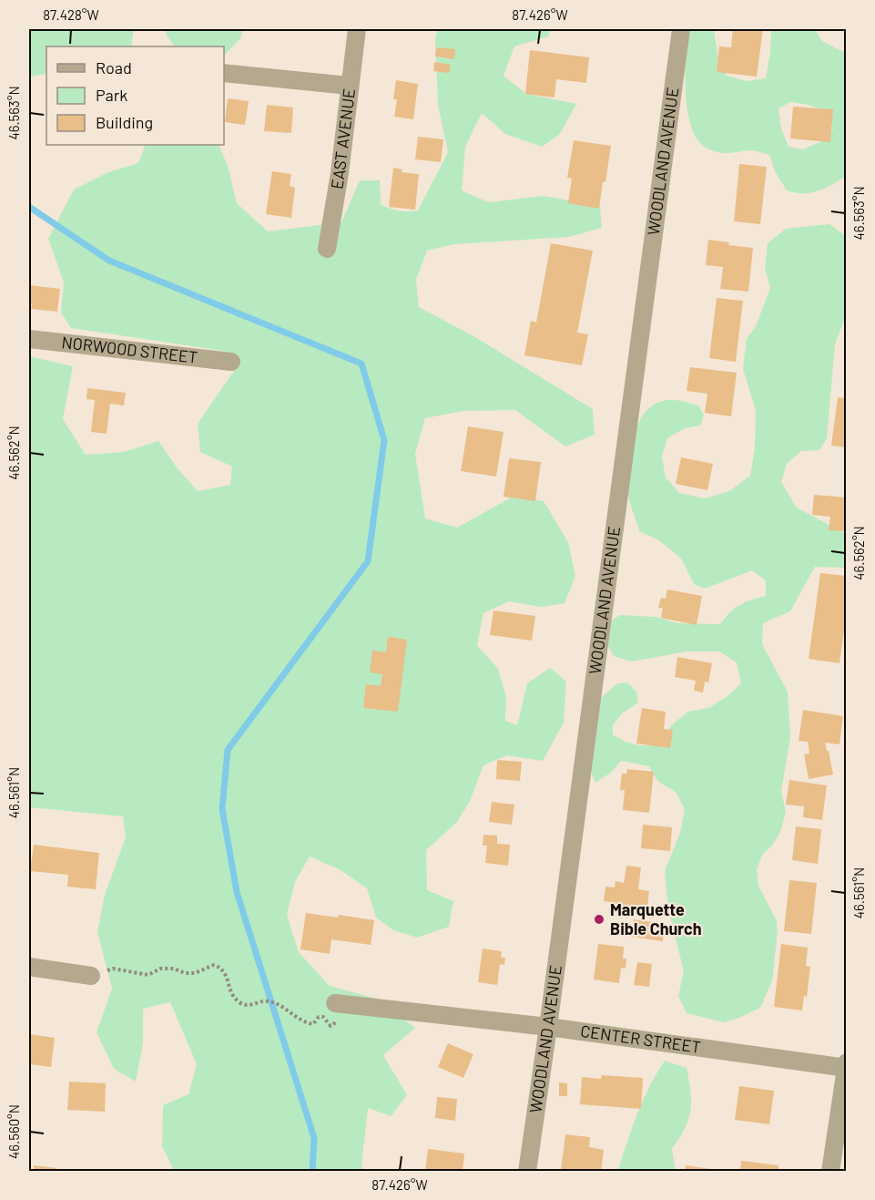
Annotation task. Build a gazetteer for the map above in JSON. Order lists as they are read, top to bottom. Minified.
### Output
{"streets":{"street":["EAST AVENUE","WOODLAND AVENUE","NORWOOD STREET","CENTER STREET"]},"crossings":[["WOODLAND AVENUE","CENTER STREET"]],"places":["Marquette Bible Church"],"legend":["Road","Park","Building"],"coordinates":["87.428°W","87.426°W","46.563°N","46.562°N","46.561°N","46.560°N"]}
